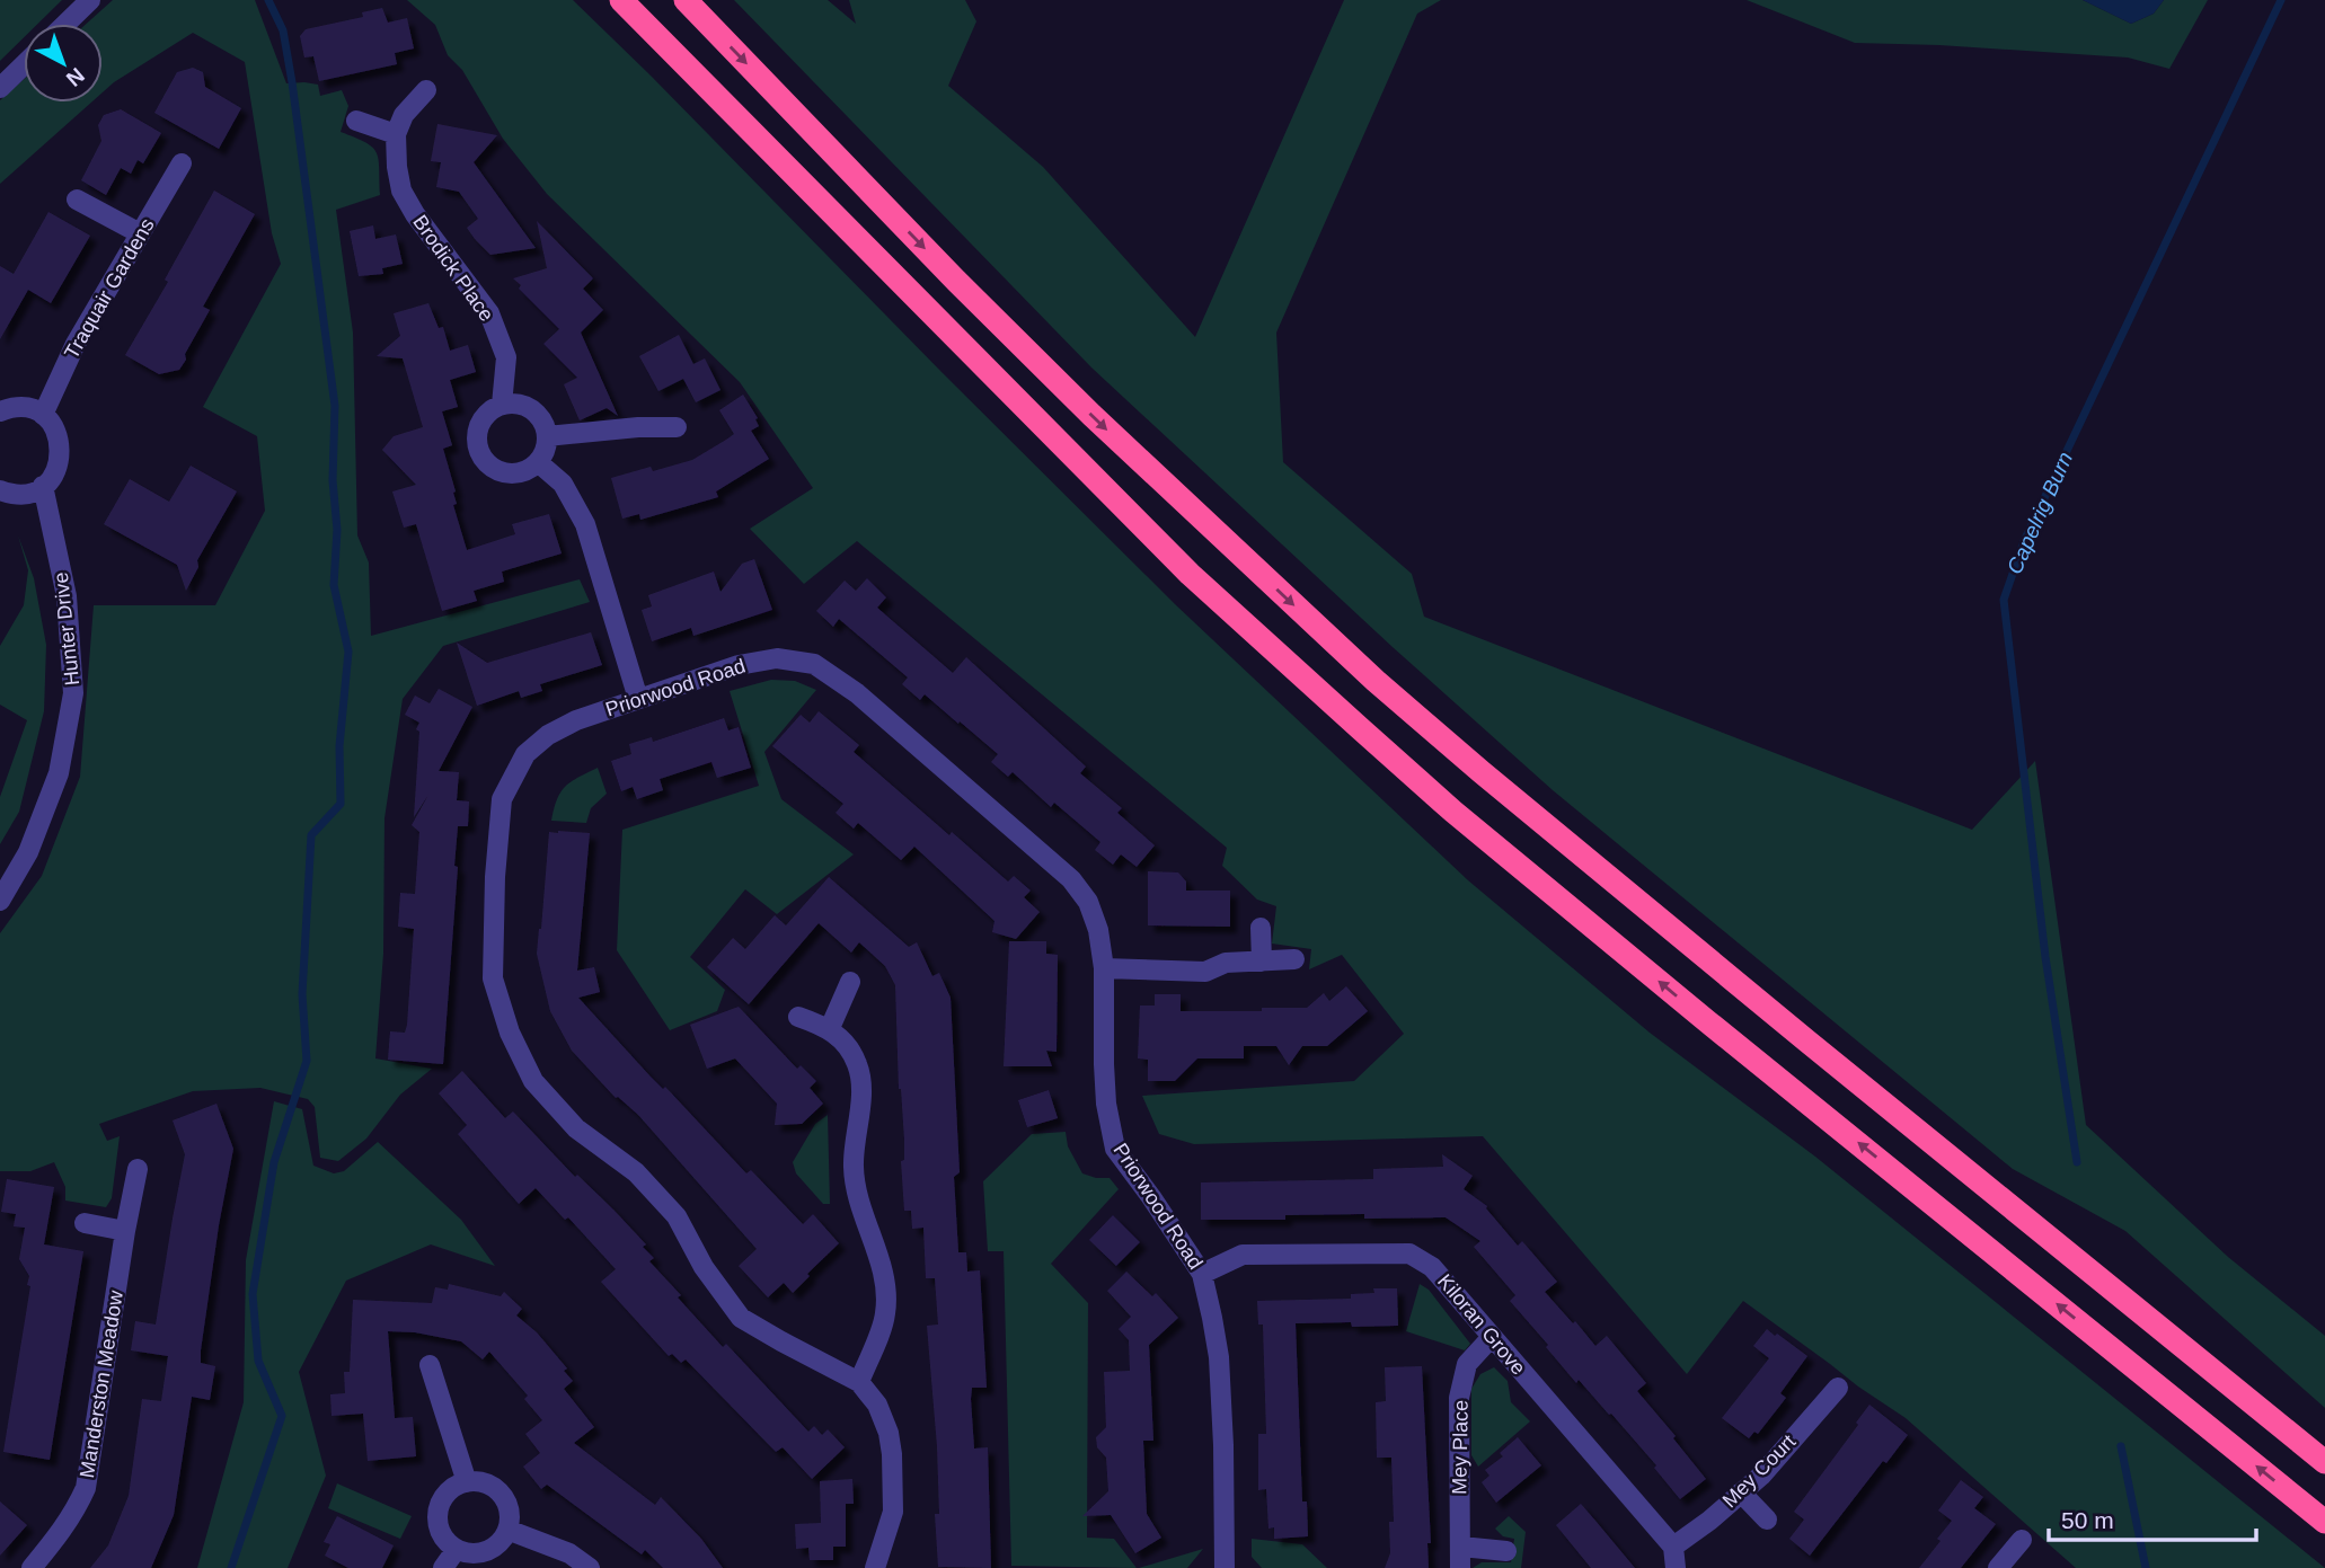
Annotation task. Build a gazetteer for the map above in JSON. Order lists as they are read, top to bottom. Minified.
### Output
{"streets":{"street":["Brodick Place","Traquair Gardens","Hunter Drive","Priorwood Road","Kiloran Grove","Manderston Meadow","Mey Place","Mey Court"]},"crossings":[["Priorwood Road","Kiloran Grove"],["Kiloran Grove","Mey Place"],["Kiloran Grove","Mey Court"]],"water":["Capelrig Burn"],"scale_bar":"50 m","north":"bottom right"}
